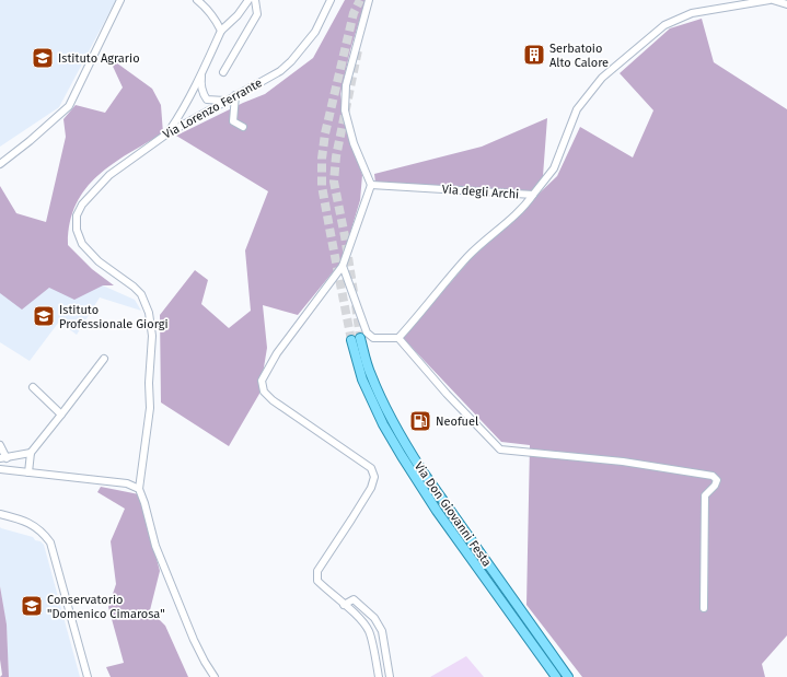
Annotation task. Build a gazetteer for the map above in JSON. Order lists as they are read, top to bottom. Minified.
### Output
{"streets":{"main road":["Via Don Giovanni Festa"],"street":["Via Lorenzo Ferrante","Via degli Archi"]},"places":{"building":["Serbatoio Alto Calore"],"school or university":["Istituto Agrario","Istituto Professionale Giorgi","Conservatorio \"Domenico Cimarosa\""],"fuel station":["Neofuel"]}}
